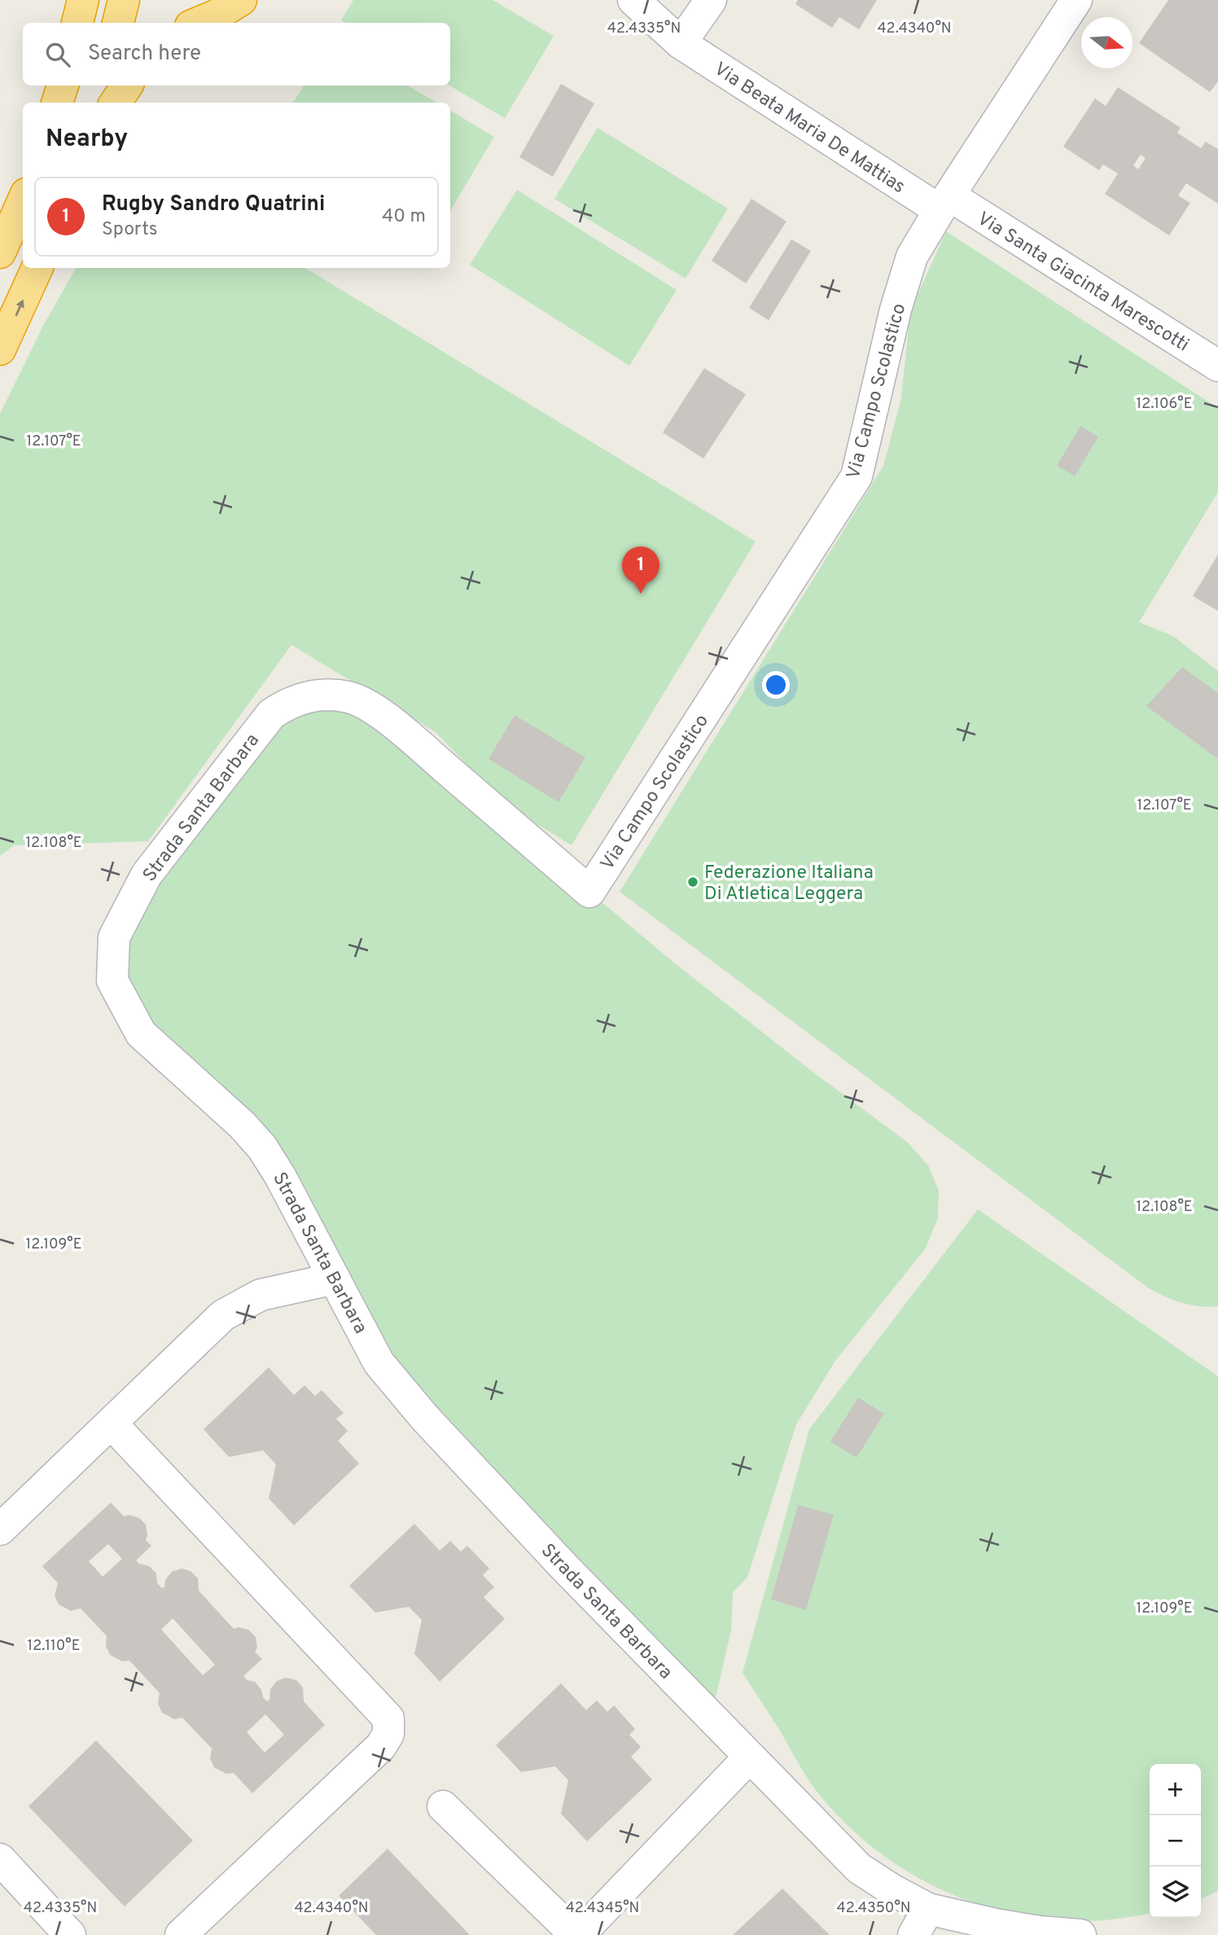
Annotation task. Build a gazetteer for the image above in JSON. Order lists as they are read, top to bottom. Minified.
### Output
{"streets":{"street":["Via Beata Maria De Mattias","Via Santa Giacinta Marescotti","Via Campo Scolastico","Strada Santa Barbara"]},"crossings":[["Via Beata Maria De Mattias","Via Santa Giacinta Marescotti"],["Via Beata Maria De Mattias","Via Campo Scolastico"],["Via Santa Giacinta Marescotti","Via Campo Scolastico"],["Via Campo Scolastico","Strada Santa Barbara"]],"places":["Federazione Italiana Di Atletica Leggera"],"north":"right","page":{"search":"Search here","heading":"Nearby","list":[{"mark":"1","name":"Rugby Sandro Quatrini","note":"Sports","value":"40 m"}],"pins":"1","map_buttons":["+","−"]},"coordinates":["42.4335°N","42.4340°N","12.106°E","12.107°E","12.108°E","12.109°E","12.110°E","42.4345°N","42.4350°N"]}
